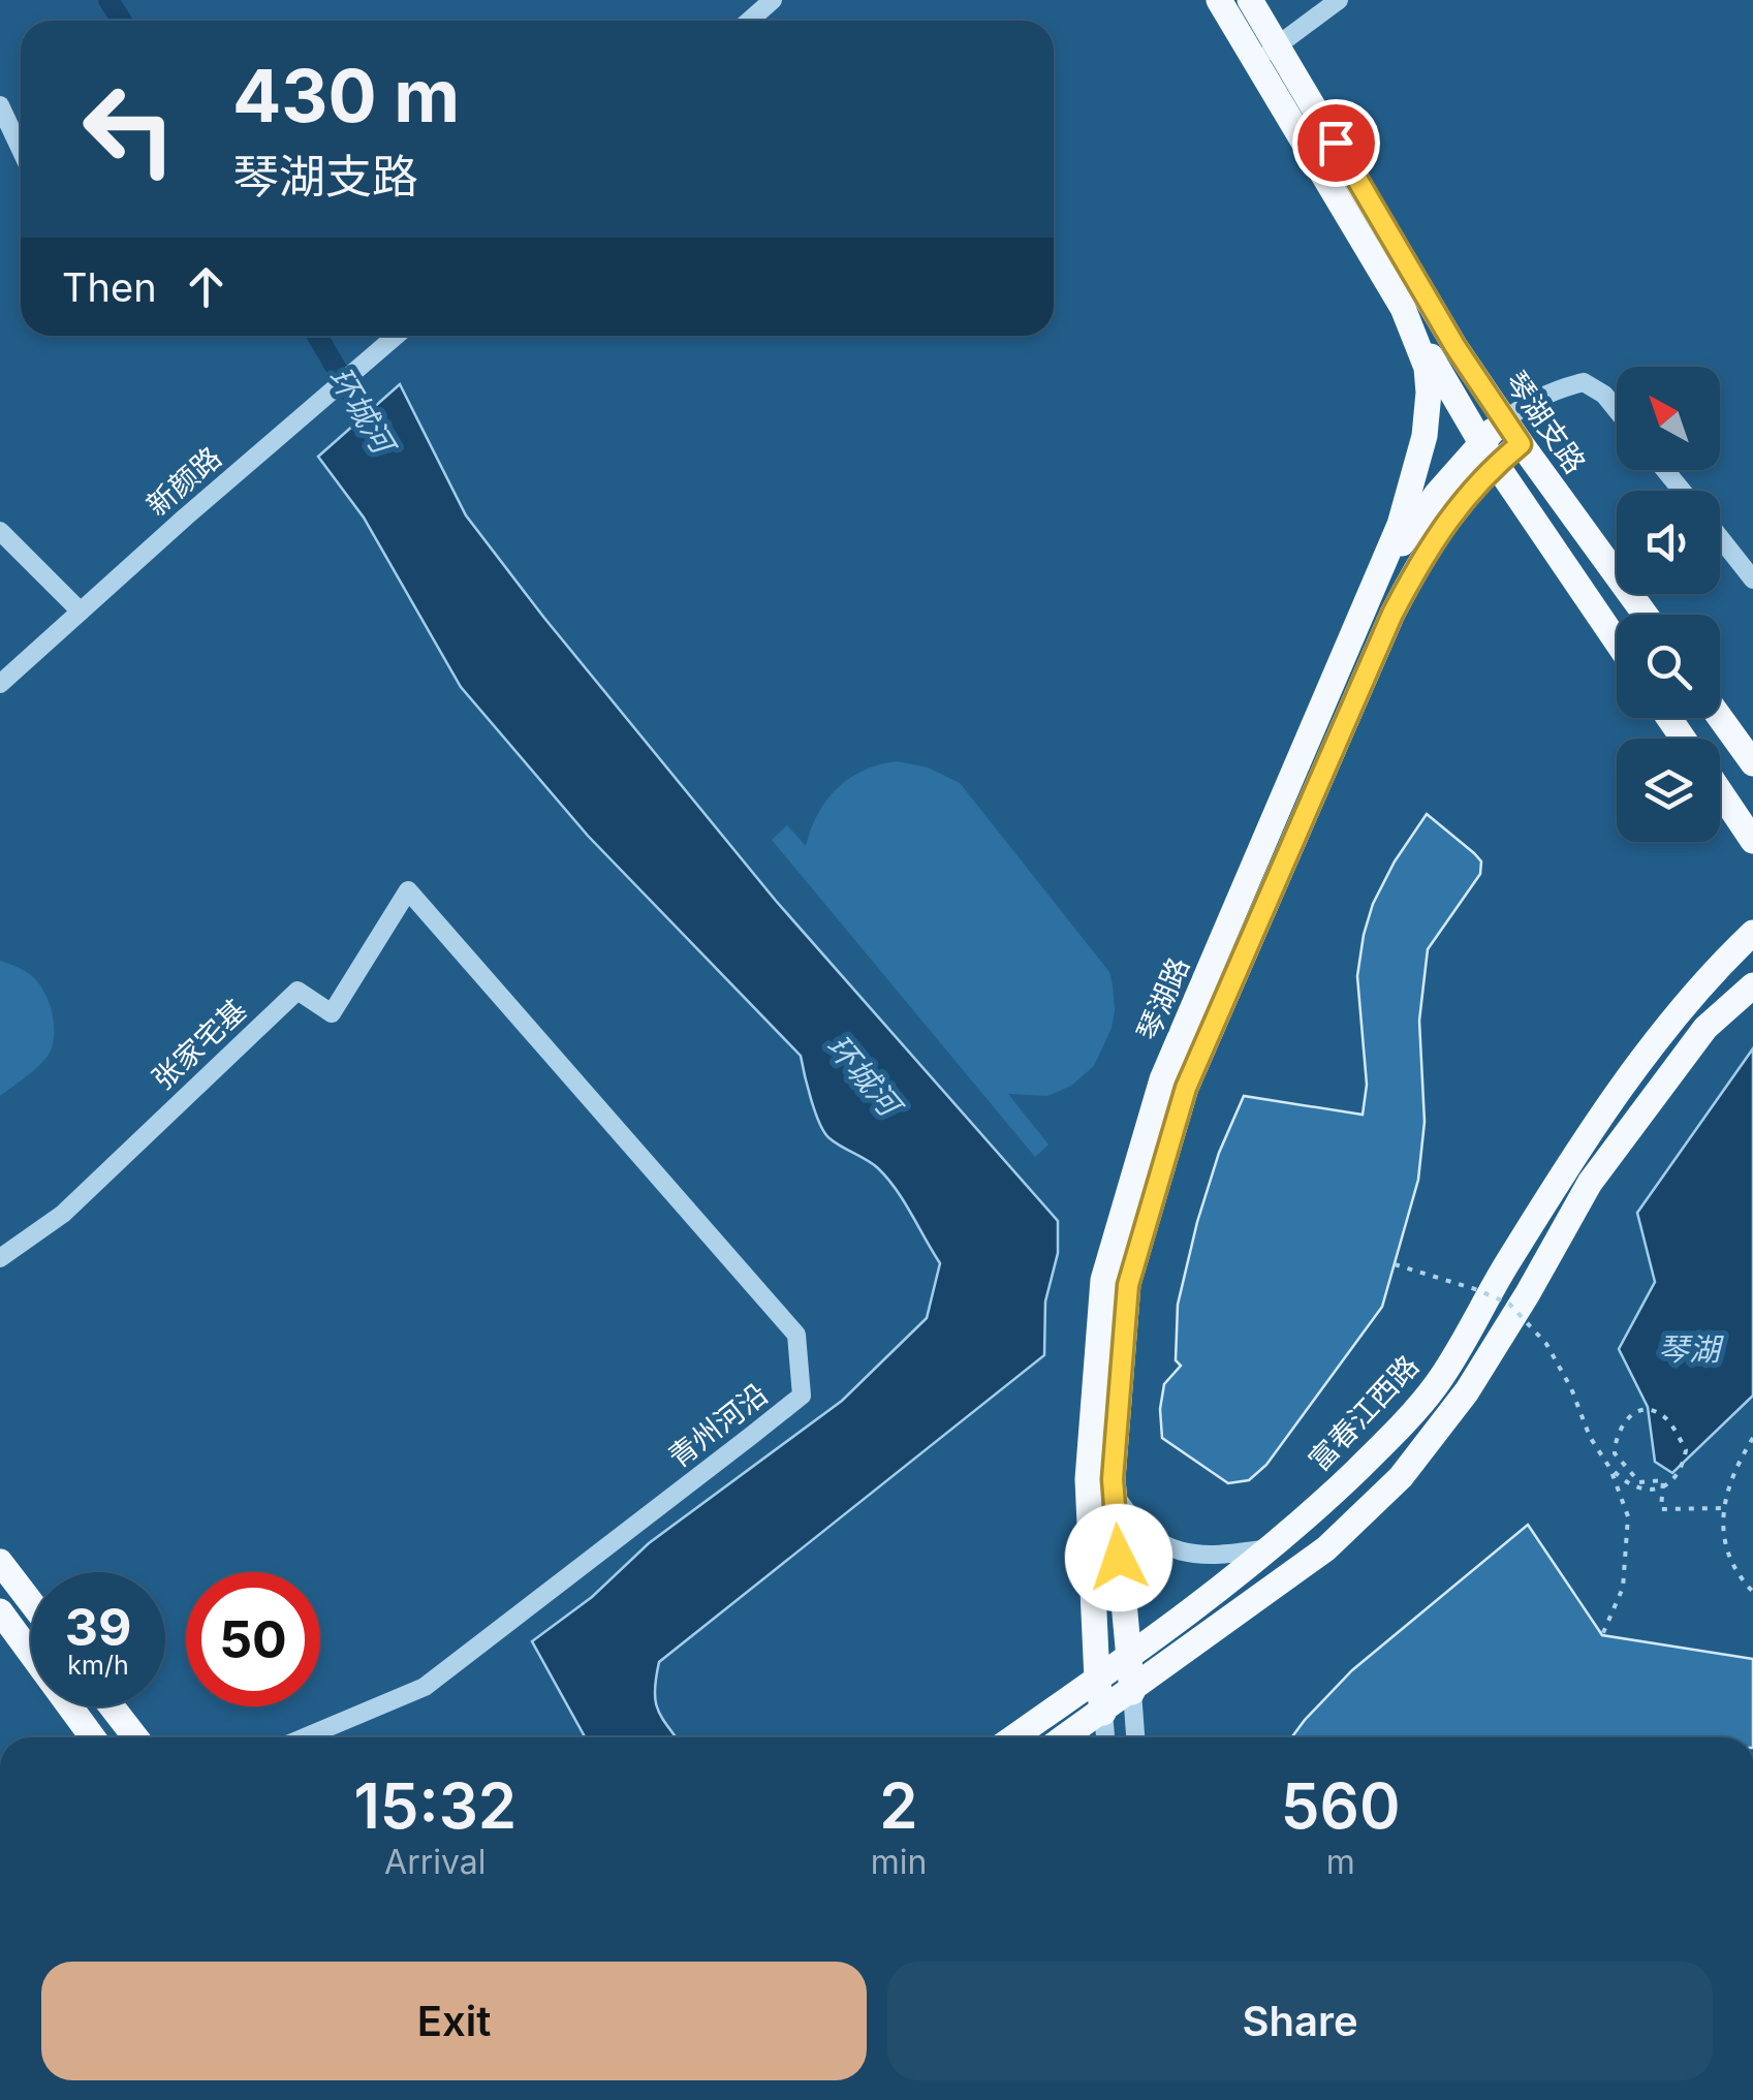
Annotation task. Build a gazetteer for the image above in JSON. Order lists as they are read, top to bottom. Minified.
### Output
{"streets":{"main road":["琴湖支路","琴湖路","富春江西路"],"street":["新颜路","张家宅基","青州河沿"]},"crossings":[["琴湖支路","琴湖路"],["琴湖路","富春江西路"],["张家宅基","青州河沿"]],"water":["环城河","琴湖"],"north":"top left","page":{"turn":["430 m","琴湖支路"],"then":"Then","speed":"39 km/h","limit":"50","eta":["15:32","Arrival","2","min","560","m"],"buttons":["Exit","Share"]}}
